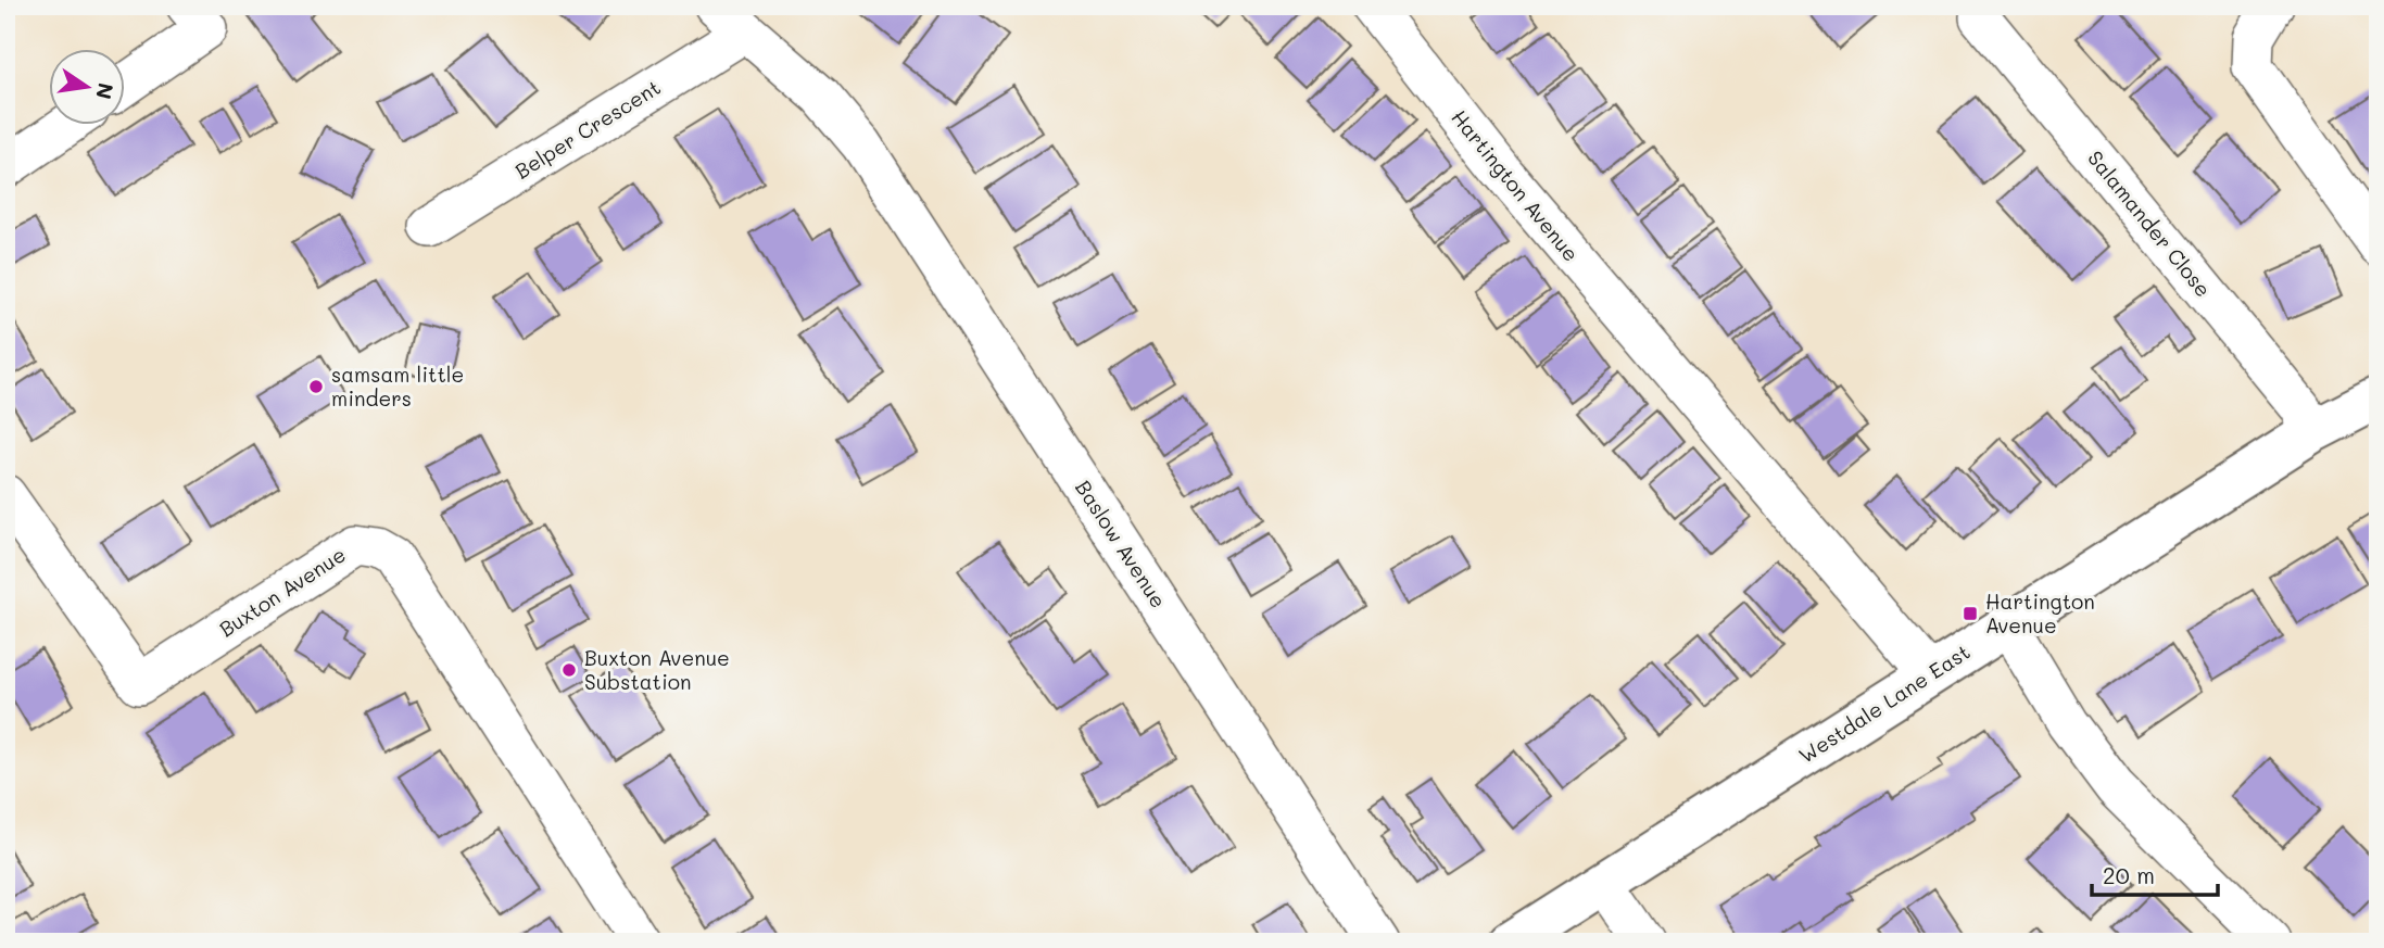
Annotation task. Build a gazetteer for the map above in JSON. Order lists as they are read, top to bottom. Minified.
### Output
{"streets":{"street":["Belper Crescent","Hartington Avenue","Salamander Close","Baslow Avenue","Buxton Avenue","Westdale Lane East"]},"crossings":[["Belper Crescent","Baslow Avenue"],["Hartington Avenue","Westdale Lane East"],["Salamander Close","Westdale Lane East"]],"places":{"other":["samsam little minders","Buxton Avenue Substation"],"transit":["Hartington Avenue"]},"scale_bar":"20 m","north":"right"}
